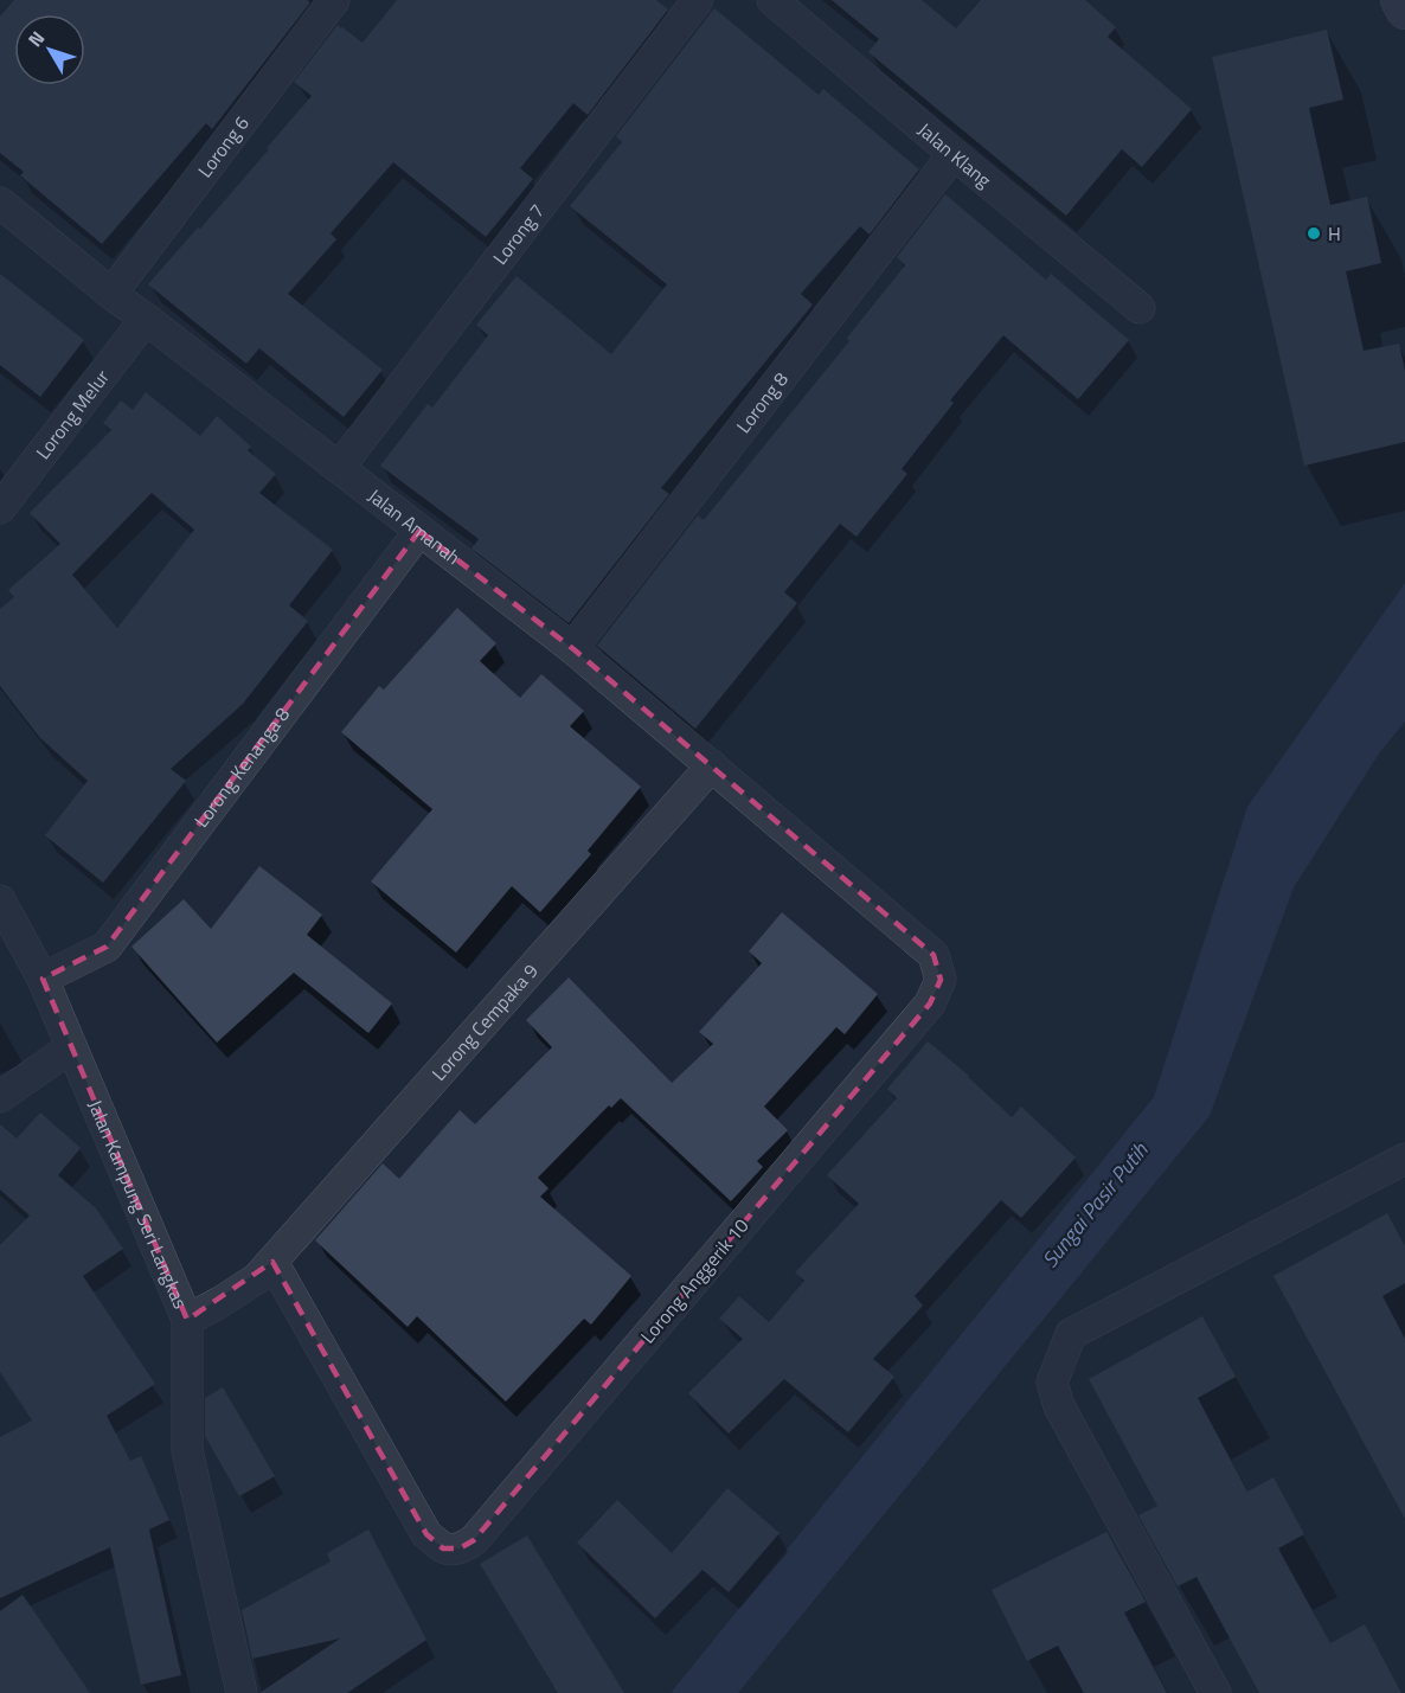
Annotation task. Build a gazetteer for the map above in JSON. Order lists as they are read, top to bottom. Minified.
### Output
{"streets":{"street":["Lorong 6","Jalan Klang","Lorong 7","Lorong 8","Lorong Melur","Jalan Amanah","Lorong Kenanga 8","Lorong Cempaka 9","Jalan Kampung Seri Langkas","Lorong Anggerik 10"]},"crossings":[["Lorong 6","Jalan Amanah"],["Jalan Klang","Lorong 8"],["Lorong 7","Jalan Amanah"],["Lorong 8","Jalan Amanah"],["Lorong Melur","Jalan Amanah"],["Jalan Amanah","Lorong Kenanga 8"],["Jalan Amanah","Lorong Cempaka 9"],["Jalan Amanah","Lorong Anggerik 10"],["Lorong Kenanga 8","Jalan Kampung Seri Langkas"],["Lorong Cempaka 9","Jalan Kampung Seri Langkas"],["Lorong Cempaka 9","Lorong Anggerik 10"]],"water":["Sungai Pasir Putih"],"places":["H"],"north":"top left"}
